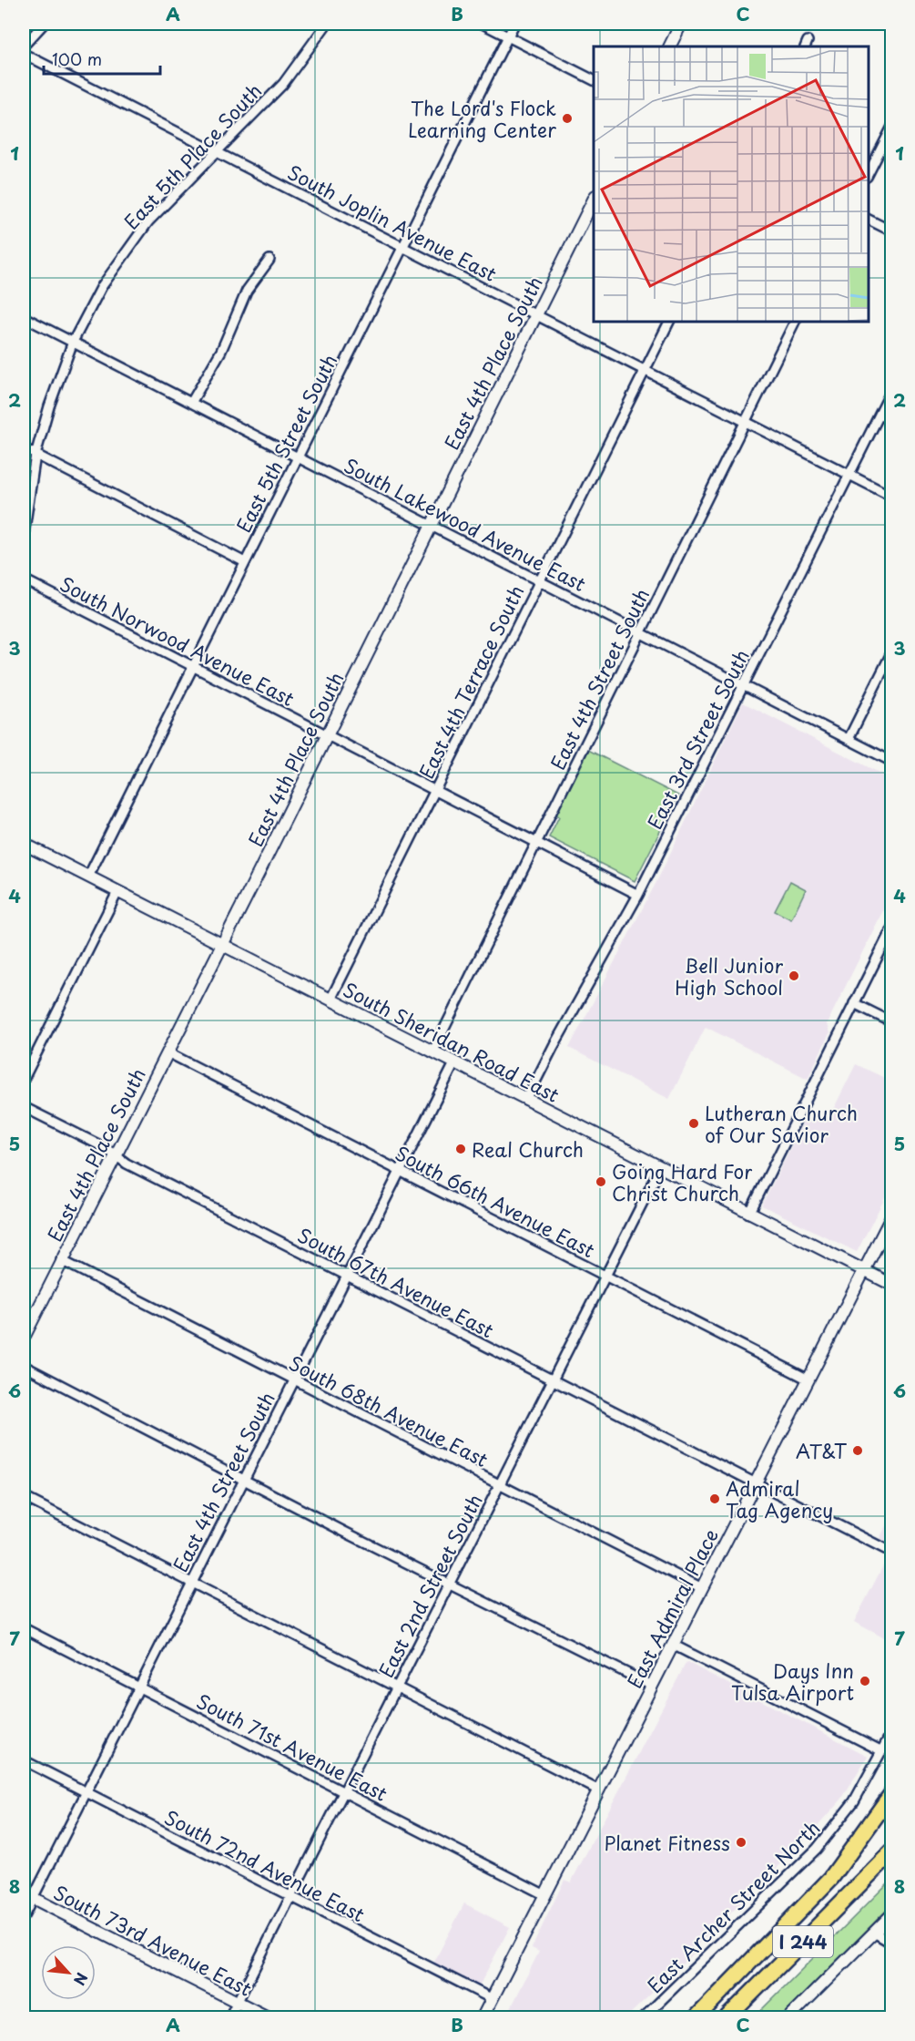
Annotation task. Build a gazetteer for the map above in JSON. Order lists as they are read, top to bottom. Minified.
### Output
{"streets":{"highway":["I 244"],"main road":["East 4th Place South","South Sheridan Road East","East Admiral Place","South 73rd Avenue East"],"street":["East 5th Place South","South Joplin Avenue East","East 5th Street South","South Lakewood Avenue East","South Norwood Avenue East","East 4th Street South","East 4th Terrace South","East 3rd Street South","South 66th Avenue East","South 67th Avenue East","South 68th Avenue East","East 2nd Street South","South 71st Avenue East","South 72nd Avenue East","East Archer Street North"]},"crossings":[["East 5th Place South","South Joplin Avenue East"],["East 5th Place South","South Lakewood Avenue East"],["South Joplin Avenue East","East 4th Place South"],["South Joplin Avenue East","East 5th Street South"],["South Joplin Avenue East","East 4th Street South"],["South Joplin Avenue East","East 4th Terrace South"],["South Joplin Avenue East","East 3rd Street South"],["East 4th Place South","South Lakewood Avenue East"],["East 4th Place South","South Norwood Avenue East"],["East 4th Place South","South Sheridan Road East"],["East 4th Place South","South 66th Avenue East"],["East 4th Place South","South 67th Avenue East"],["East 4th Place South","South 68th Avenue East"],["East 5th Street South","South Lakewood Avenue East"],["East 5th Street South","South Norwood Avenue East"],["East 5th Street South","South Sheridan Road East"],["South Lakewood Avenue East","East 4th Street South"],["South Lakewood Avenue East","East 4th Terrace South"],["South Lakewood Avenue East","East 3rd Street South"],["South Norwood Avenue East","East 4th Street South"],["South Norwood Avenue East","East 4th Terrace South"],["South Norwood Avenue East","East 3rd Street South"],["East 4th Street South","South Sheridan Road East"],["East 4th Street South","South 66th Avenue East"],["East 4th Street South","South 67th Avenue East"],["East 4th Street South","South 68th Avenue East"],["East 4th Street South","South 71st Avenue East"],["East 4th Street South","South 72nd Avenue East"],["East 4th Street South","South 73rd Avenue East"],["East 4th Terrace South","South Sheridan Road East"],["East 3rd Street South","South Sheridan Road East"],["South Sheridan Road East","East 2nd Street South"],["South Sheridan Road East","East Admiral Place"],["South 66th Avenue East","East 2nd Street South"],["South 66th Avenue East","East Admiral Place"],["South 67th Avenue East","East 2nd Street South"],["South 67th Avenue East","East Admiral Place"],["South 68th Avenue East","East 2nd Street South"],["South 68th Avenue East","East Admiral Place"],["East 2nd Street South","South 71st Avenue East"],["East 2nd Street South","South 72nd Avenue East"],["East 2nd Street South","South 73rd Avenue East"],["East Admiral Place","South 71st Avenue East"],["East Admiral Place","South 72nd Avenue East"]],"places":["The Lord's Flock Learning Center","Bell Junior High School","Lutheran Church of Our Savior","Real Church","Going Hard For Christ Church","AT&T","Admiral Tag Agency","Days Inn Tulsa Airport","Planet Fitness"],"scale_bar":"100 m","north":"bottom right","grid":{"columns":["A","B","C"],"rows":["1","2","3","4","5","6","7","8"]}}
